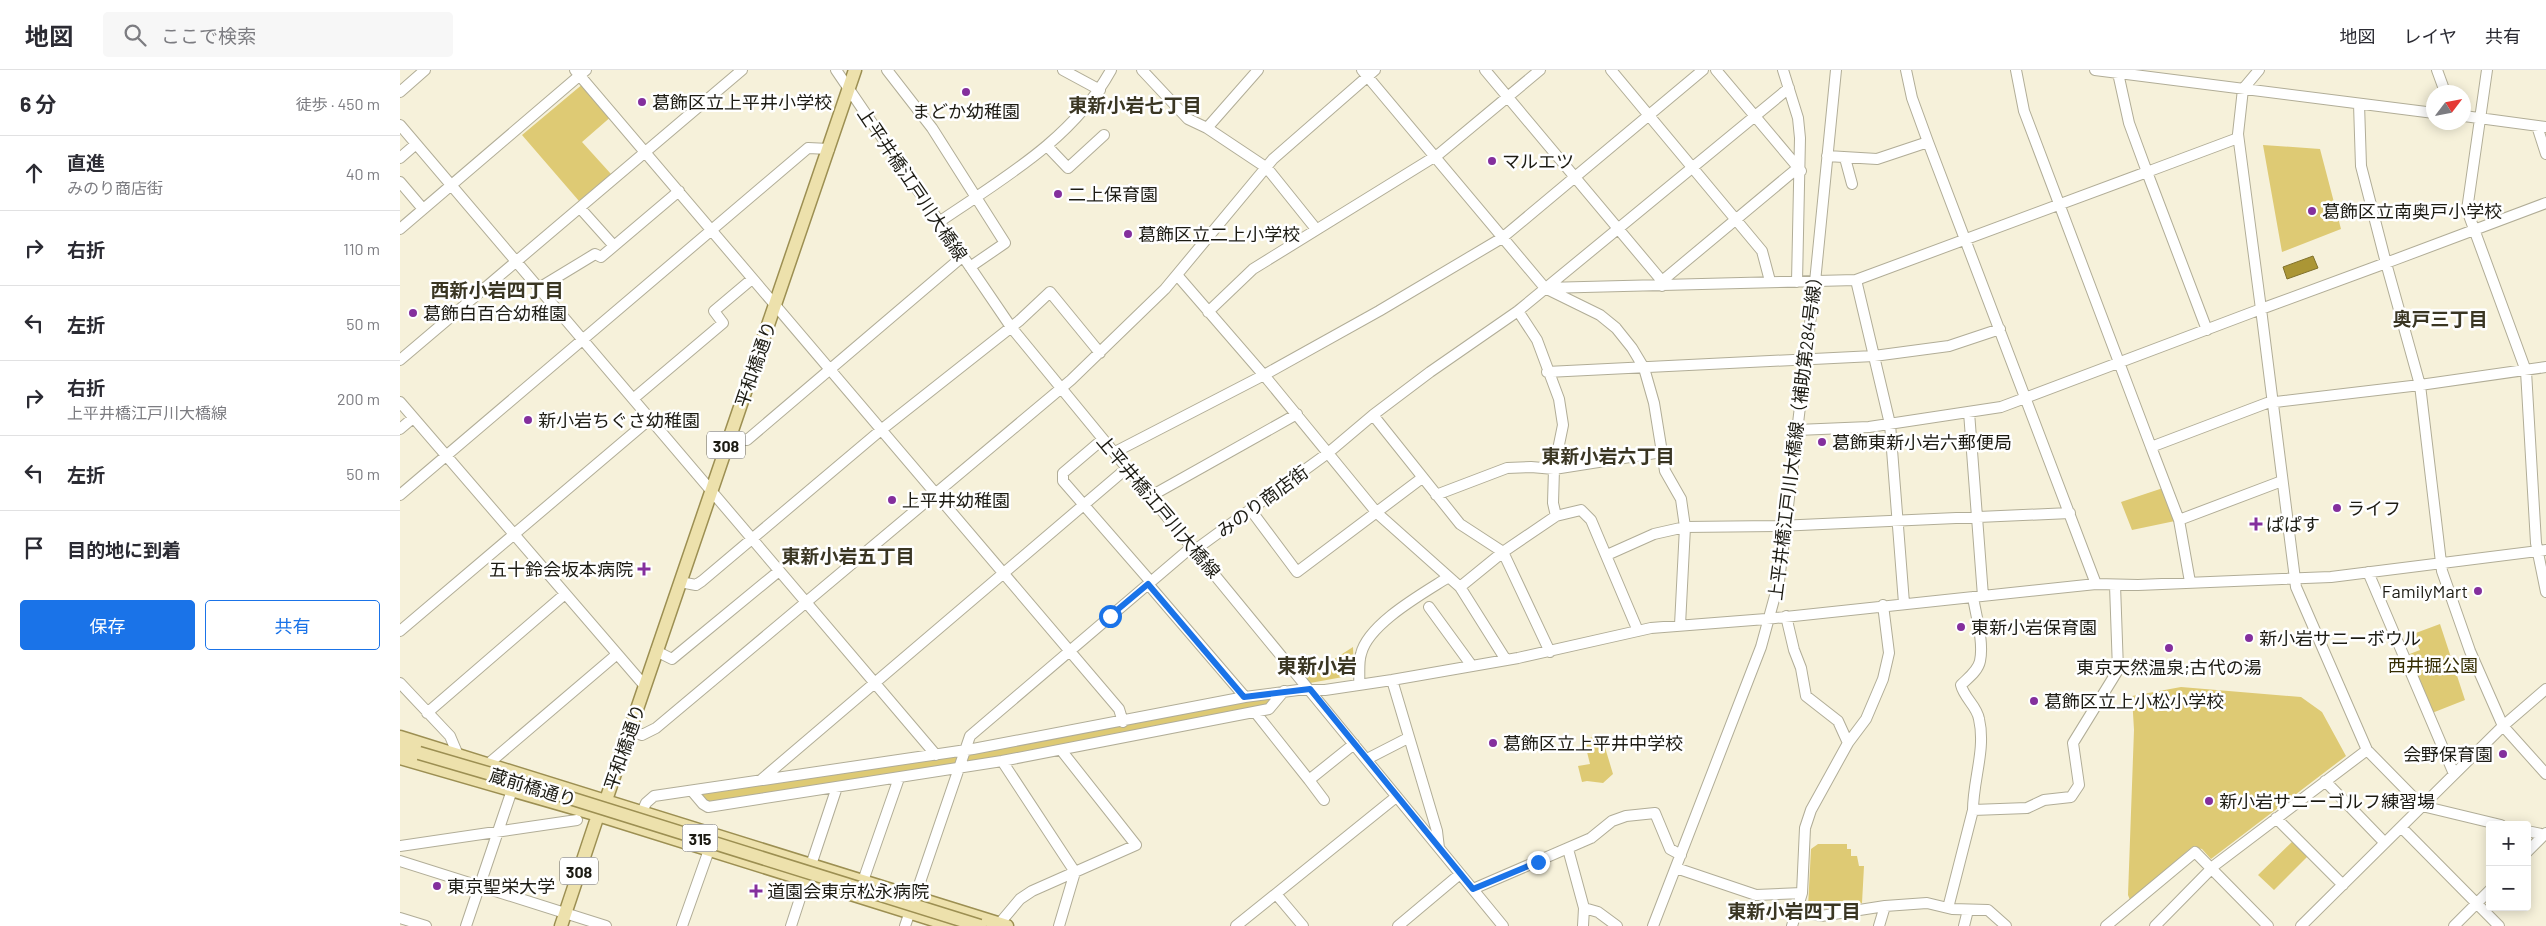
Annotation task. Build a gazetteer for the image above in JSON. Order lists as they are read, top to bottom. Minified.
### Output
{"streets":{"main road":["平和橋通り","308","蔵前橋通り","315"],"street":["上平井橋江戸川大橋線","上平井橋江戸川大橋線（補助第284号線）","みのり商店街"]},"crossings":[["上平井橋江戸川大橋線","平和橋通り"],["上平井橋江戸川大橋線","みのり商店街"],["平和橋通り","308"]],"districts":["東新小岩七丁目","西新小岩四丁目","奥戸三丁目","東新小岩六丁目","東新小岩五丁目","東新小岩","東新小岩四丁目"],"parks":["西井掘公園"],"places":{"other":["まどか幼稚園","葛飾区立上平井小学校","マルエツ","二上保育園","葛飾区立南奥戸小学校","葛飾区立二上小学校","葛飾白百合幼稚園","新小岩ちぐさ幼稚園","葛飾東新小岩六郵便局","上平井幼稚園","ライフ","FamilyMart","東新小岩保育園","新小岩サニーボウル","東京天然温泉;古代の湯","葛飾区立上小松小学校","葛飾区立上平井中学校","会野保育園","新小岩サニーゴルフ練習場","東京聖栄大学"],"health":["ぱぱす","五十鈴会坂本病院","道園会東京松永病院"]},"north":"top right","page":{"header":"地図","search":"ここで検索","nav":["地図","レイヤ","共有"],"heading":["6 分","徒歩 · 450 m"],"list":[["直進","みのり商店街","40 m"],["右折","110 m"],["左折","50 m"],["右折","上平井橋江戸川大橋線","200 m"],["左折","50 m"],"目的地に到着"],"buttons":["保存","共有"],"map_buttons":["+","−"]}}
